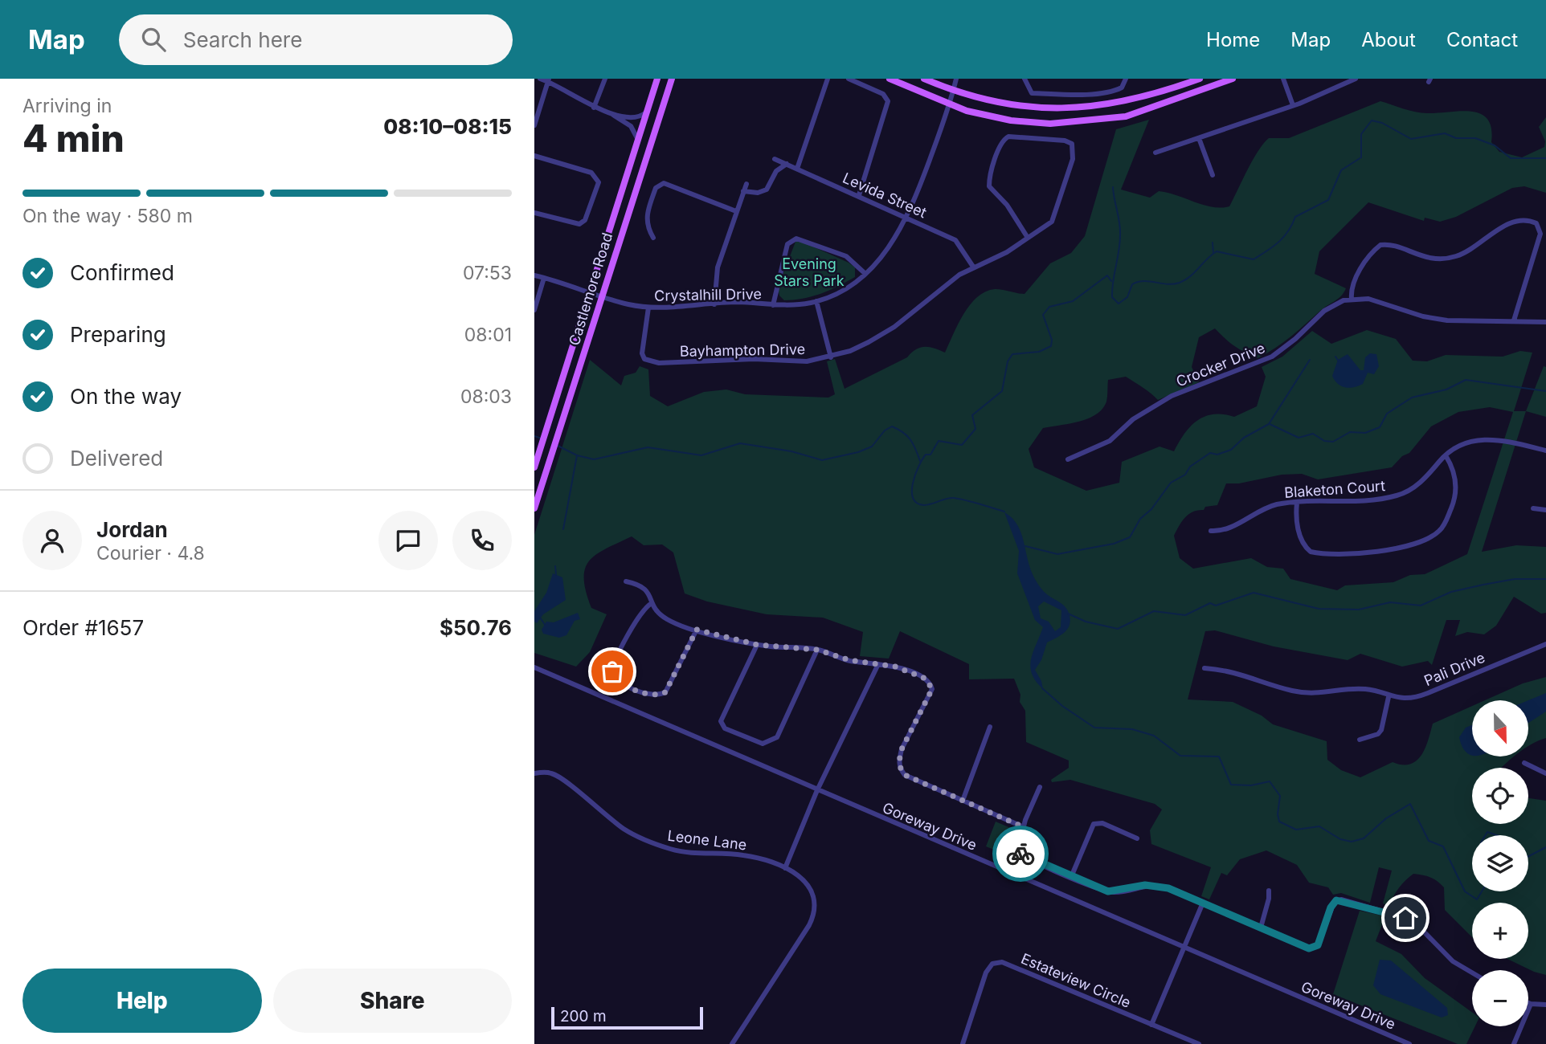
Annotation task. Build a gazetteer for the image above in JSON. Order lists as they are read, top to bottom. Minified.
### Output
{"streets":{"main road":["Castlemore Road"],"street":["Levida Street","Crystalhill Drive","Bayhampton Drive","Crocker Drive","Blaketon Court","Pali Drive","Goreway Drive","Leone Lane","Estateview Circle"]},"crossings":[["Levida Street","Crystalhill Drive"],["Levida Street","Bayhampton Drive"],["Castlemore Road","Crystalhill Drive"],["Crystalhill Drive","Bayhampton Drive"]],"parks":["Evening Stars Park"],"scale_bar":"200 m","north":"bottom","page":{"header":"Map","search":"Search here","nav":["Home","Map","About","Contact"],"heading":["4 min","Arriving in","08:10–08:15"],"panel":["Jordan","Courier · 4.8","Order #1657","$50.76"],"bar":"On the way · 580 m","list":[["Confirmed","07:53"],["Preparing","08:01"],["On the way","08:03"],"Delivered"],"map_buttons":["+","−"],"buttons":["Help","Share"],"scale":"200 m"}}
